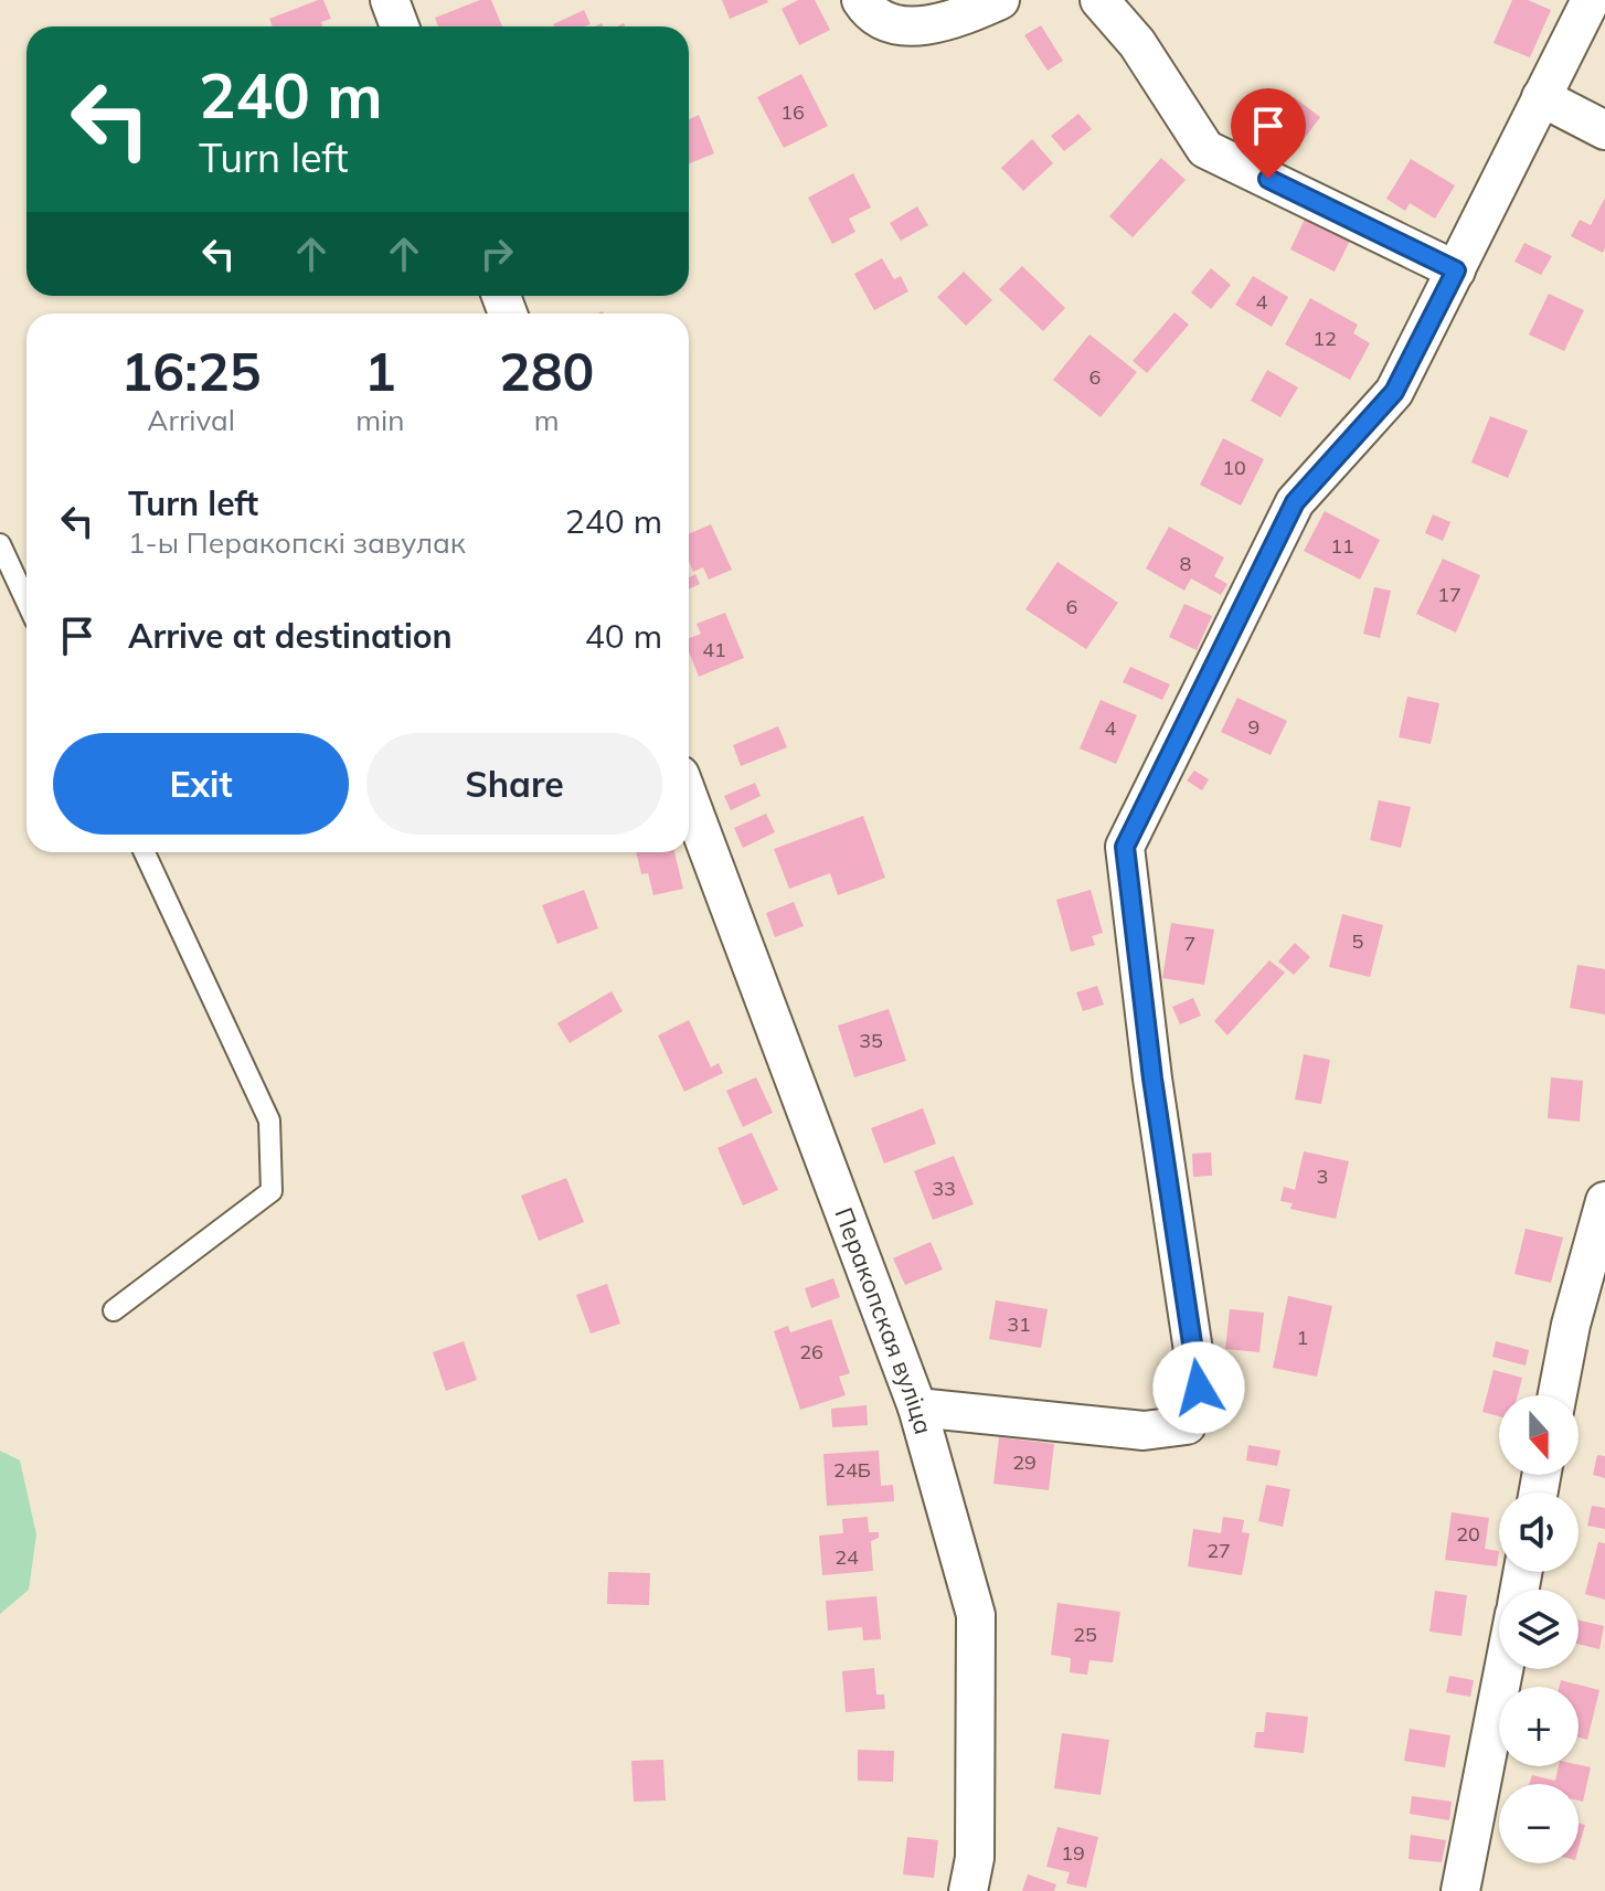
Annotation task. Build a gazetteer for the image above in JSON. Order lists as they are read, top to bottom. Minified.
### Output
{"streets":{"street":["Перакопская вуліца"]},"house_numbers":["16","4","12","6","10","11","8","17","6","41","9","4","5","7","35","3","33","31","1","26","29","24Б","20","27","24","25","19"],"north":"bottom","page":{"turn":["240 m","Turn left"],"eta":["16:25","Arrival","1","min","280","m"],"list":[{"name":"Turn left","note":"1-ы Перакопскі завулак","value":"240 m"},{"name":"Arrive at destination","value":"40 m"}],"buttons":["Exit","Share"],"map_buttons":["+","−"]}}
